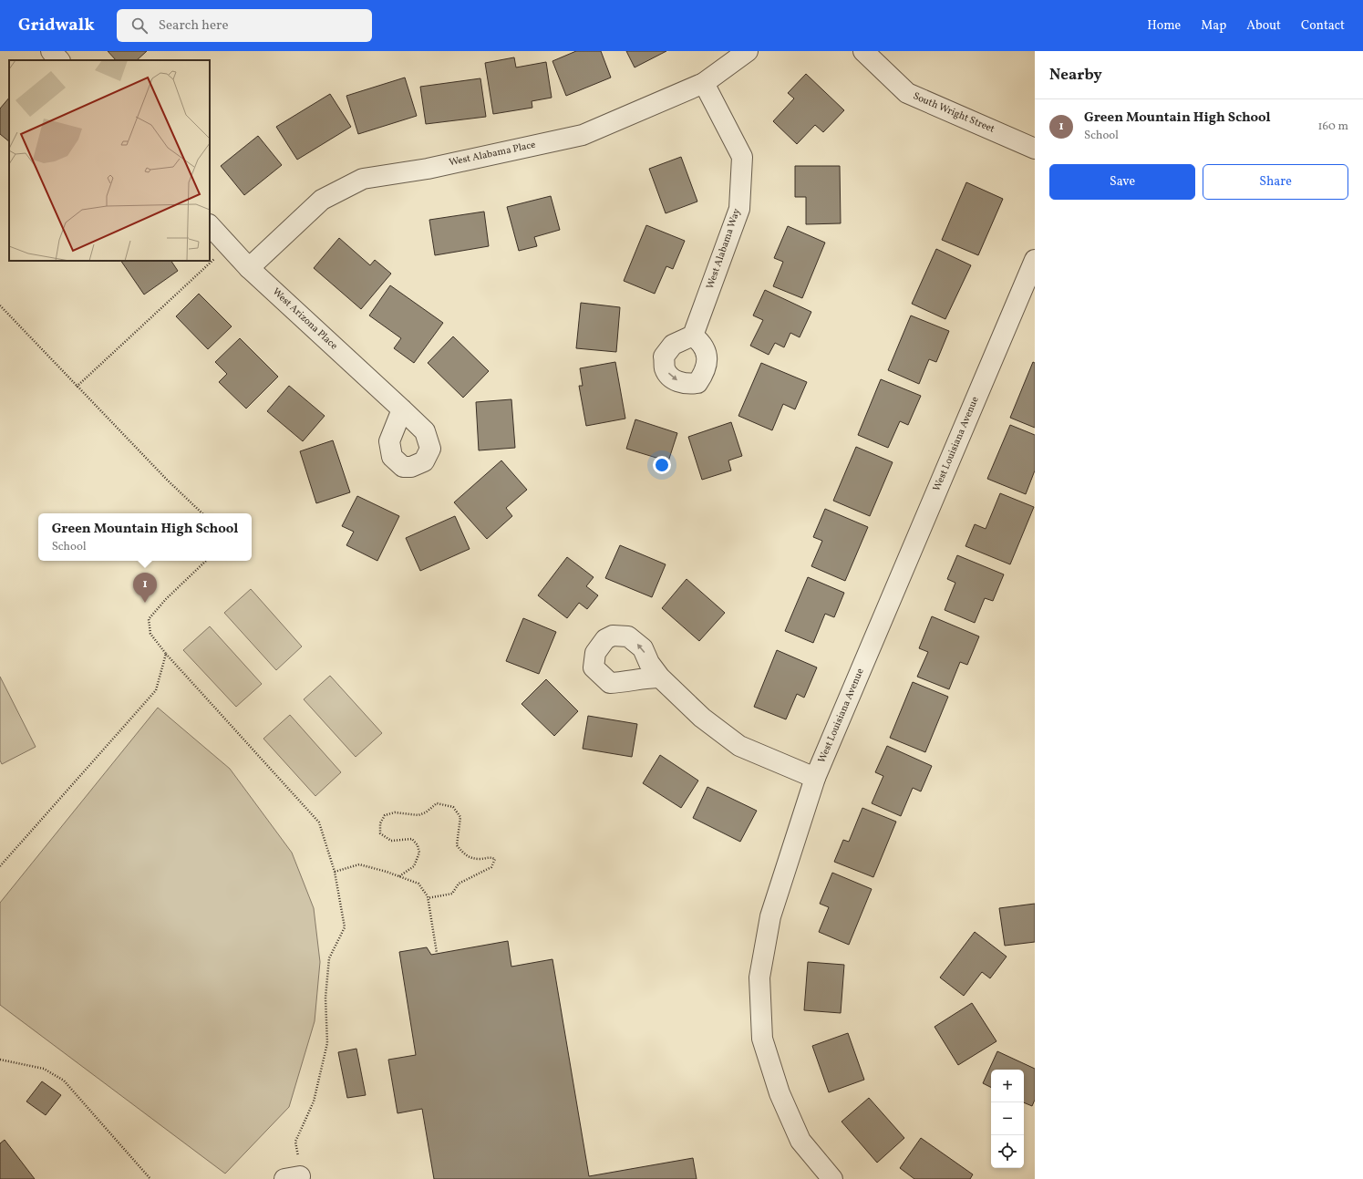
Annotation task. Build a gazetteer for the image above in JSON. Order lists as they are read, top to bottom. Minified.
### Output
{"streets":{"street":["South Wright Street","West Alabama Place","West Alabama Way","West Arizona Place","West Louisiana Avenue"]},"crossings":[["West Alabama Place","West Alabama Way"],["West Alabama Place","West Arizona Place"]],"page":{"header":"Gridwalk","search":"Search here","nav":["Home","Map","About","Contact"],"heading":"Nearby","list":[{"mark":"1","name":"Green Mountain High School","note":"School","value":"160 m"}],"buttons":["Save","Share"],"popup":["Green Mountain High School","School"],"pins":"1","map_buttons":["+","−"]}}
